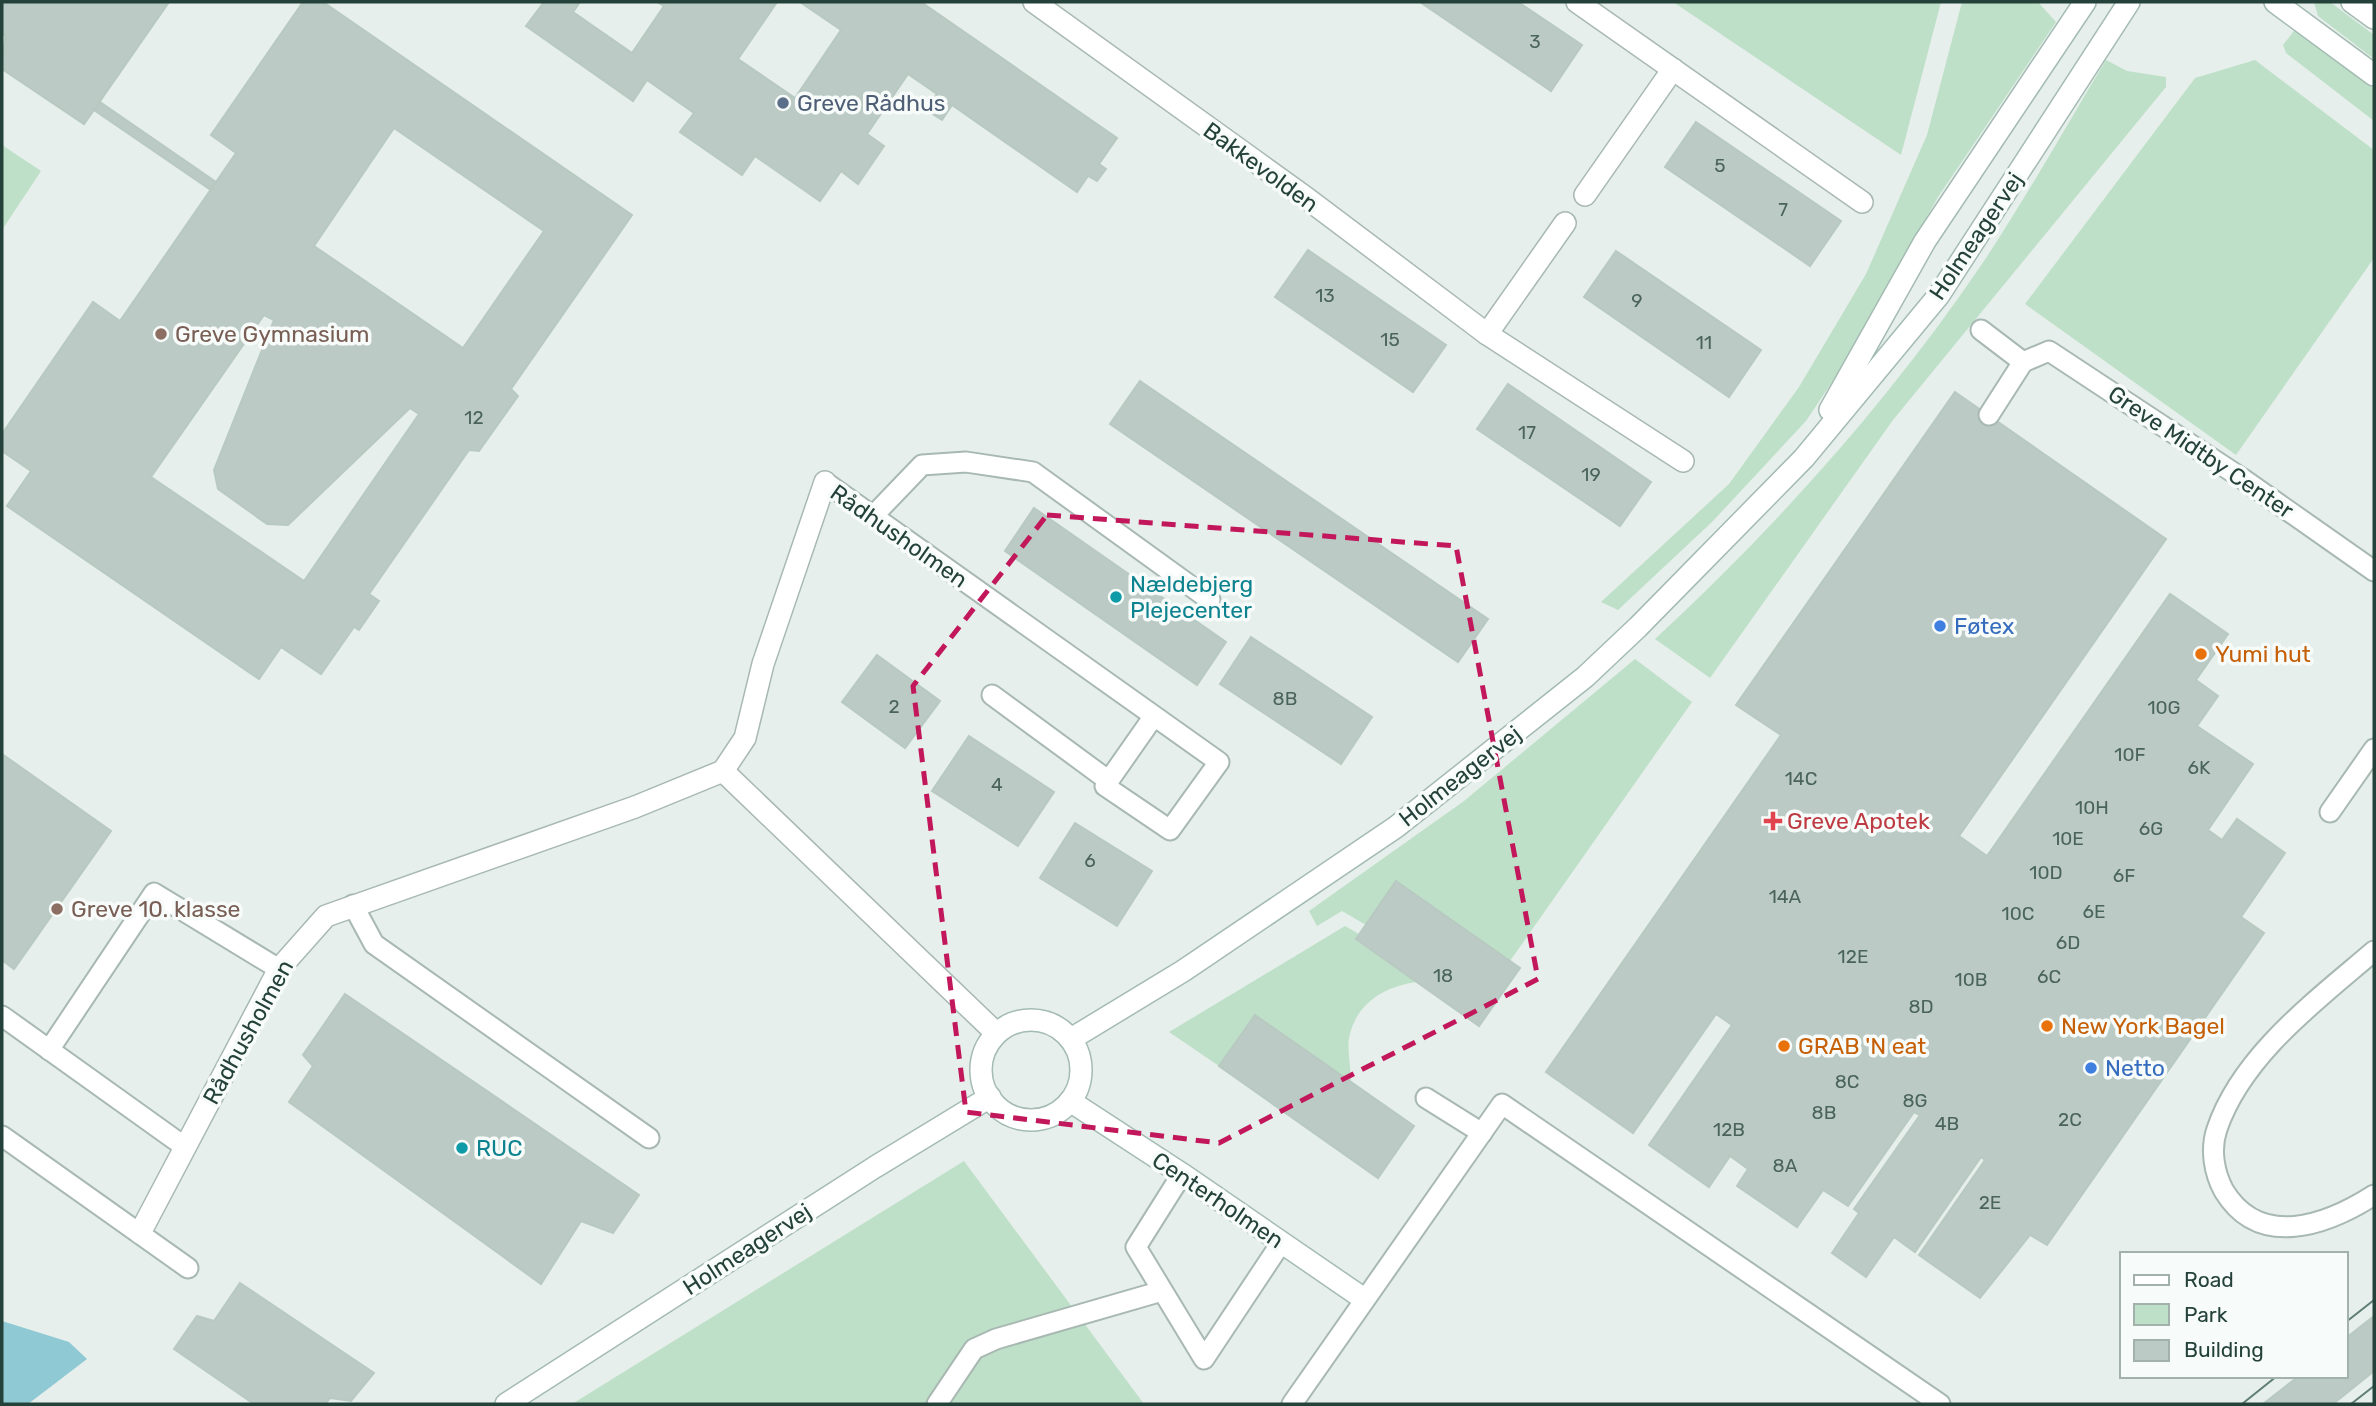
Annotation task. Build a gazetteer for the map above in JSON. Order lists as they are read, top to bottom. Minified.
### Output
{"streets":{"street":["Bakkevolden","Holmeagervej","Rådhusholmen","Centerholmen"],"lane":["Greve Midtby Center"]},"crossings":[["Holmeagervej","Centerholmen"]],"places":{"other":["Greve Rådhus","Greve Gymnasium","Nældebjerg Plejecenter","Føtex","Yumi hut","Greve 10. klasse","New York Bagel","GRAB 'N eat","Netto","RUC"],"health":["Greve Apotek"]},"house_numbers":["3","5","7","13","9","15","11","12","17","19","8B","2","10G","10F","6K","14C","4","10H","6G","10E","6","10D","6F","14A","6E","10C","6D","12E","18","6C","10B","8D","8C","8G","8B","2C","4B","12B","8A","2E"],"legend":["Road","Park","Building"]}
